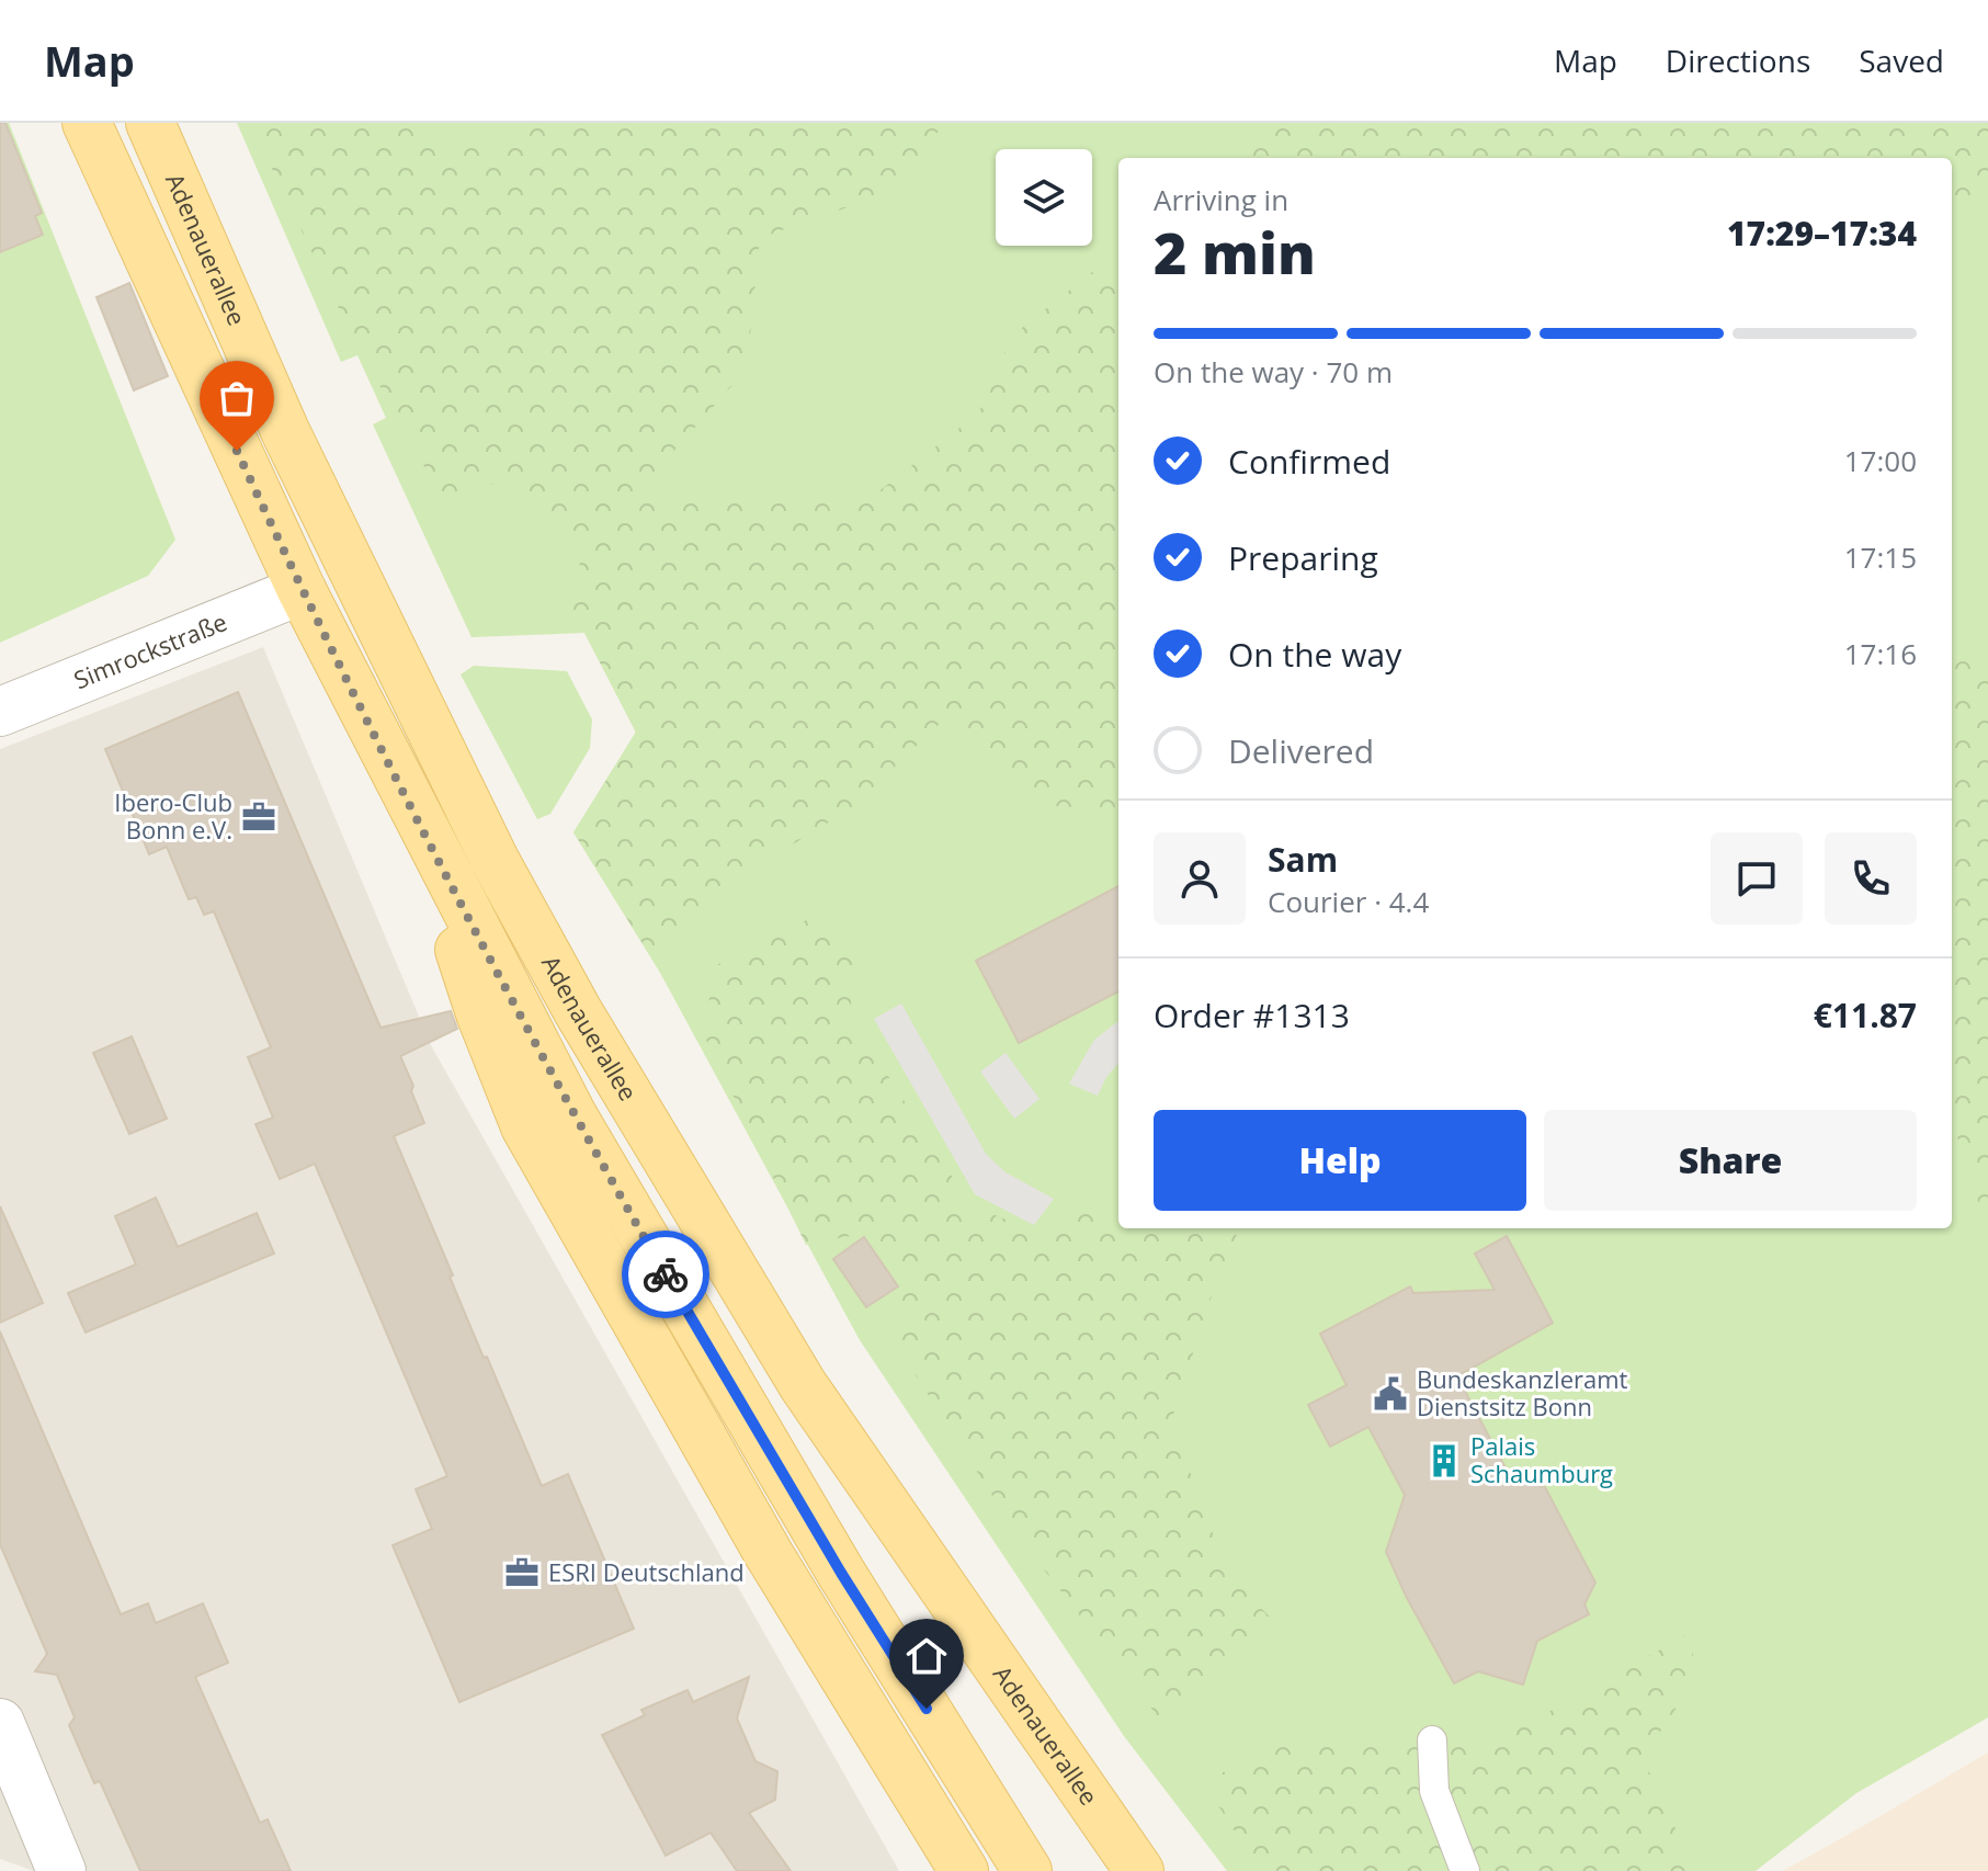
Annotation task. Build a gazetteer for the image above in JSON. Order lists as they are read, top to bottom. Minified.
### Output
{"streets":{"main road":["Adenauerallee"],"street":["Simrockstraße"]},"places":{"office":["Ibero-Club Bonn e.V.","ESRI Deutschland"],"public building":["Bundeskanzleramt Dienstsitz Bonn"],"building":["Palais Schaumburg"]},"page":{"header":"Map","nav":["Map","Directions","Saved"],"heading":["2 min","Arriving in","17:29–17:34"],"panel":["Sam","Courier · 4.4","Order #1313","€11.87"],"bar":"On the way · 70 m","list":[["Confirmed","17:00"],["Preparing","17:15"],["On the way","17:16"],"Delivered"],"buttons":["Help","Share"]}}
